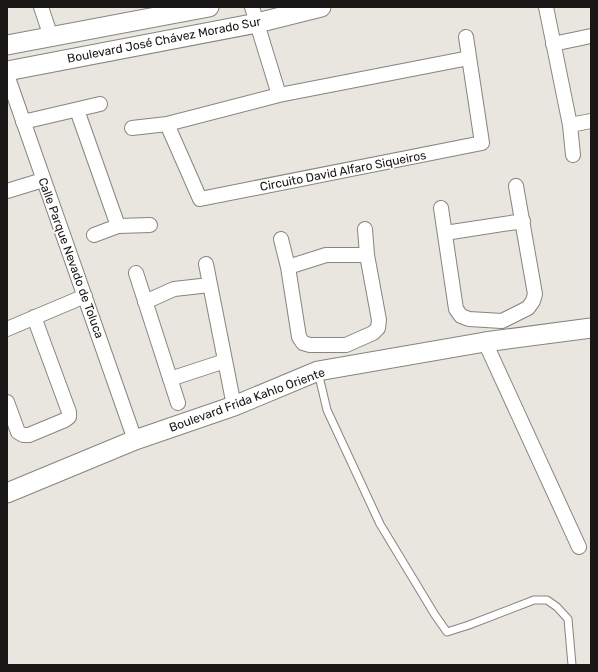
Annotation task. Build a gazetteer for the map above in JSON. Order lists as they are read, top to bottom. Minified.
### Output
{"streets":{"street":["Boulevard José Chávez Morado Sur","Circuito David Alfaro Siqueiros","Calle Parque Nevado de Toluca","Boulevard Frida Kahlo Oriente"]},"crossings":[["Calle Parque Nevado de Toluca","Boulevard Frida Kahlo Oriente"]]}
